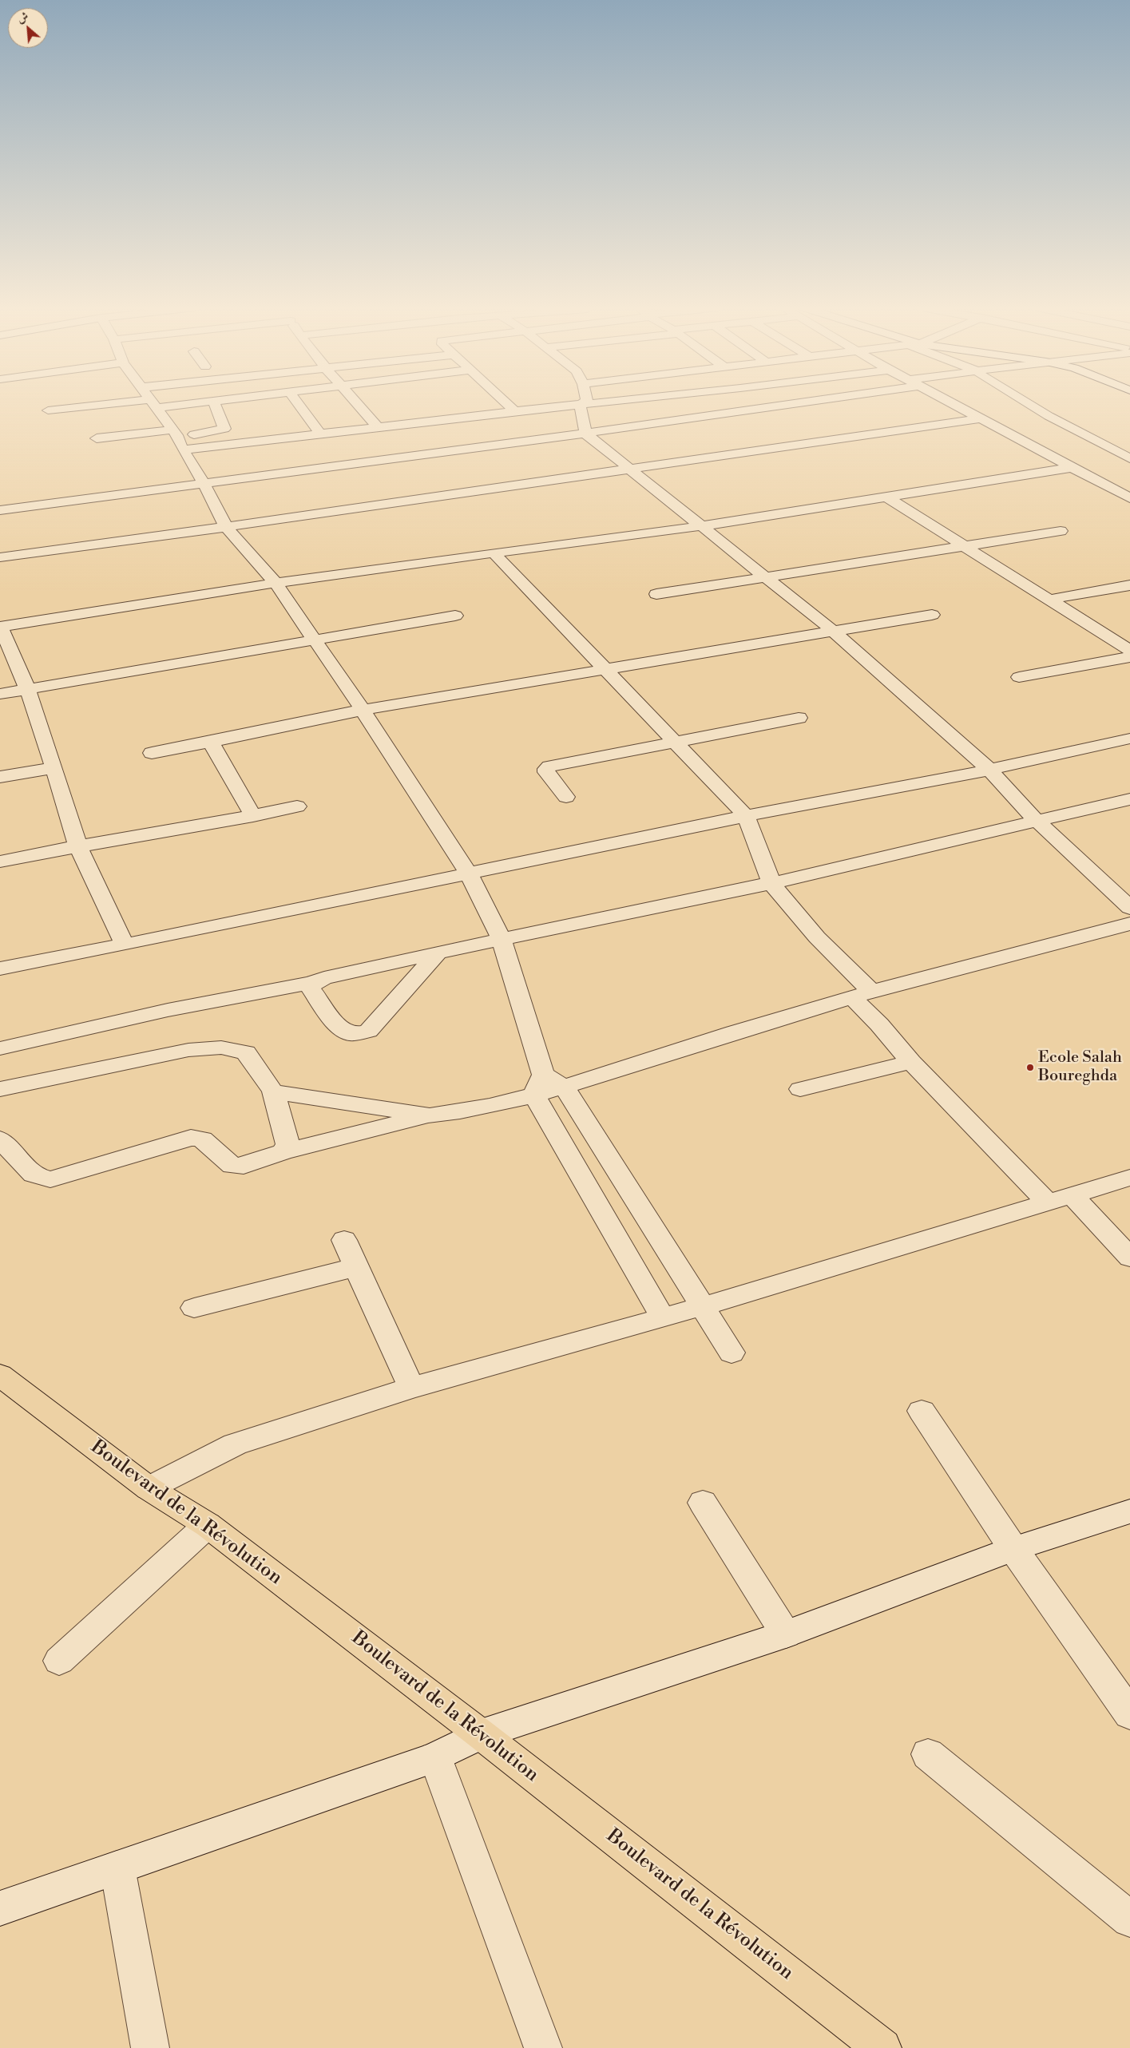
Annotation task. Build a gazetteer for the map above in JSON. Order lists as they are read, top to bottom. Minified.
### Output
{"streets":{"main road":["Boulevard de la Révolution"]},"places":["Ecole Salah Boureghda"],"north":"top left"}
